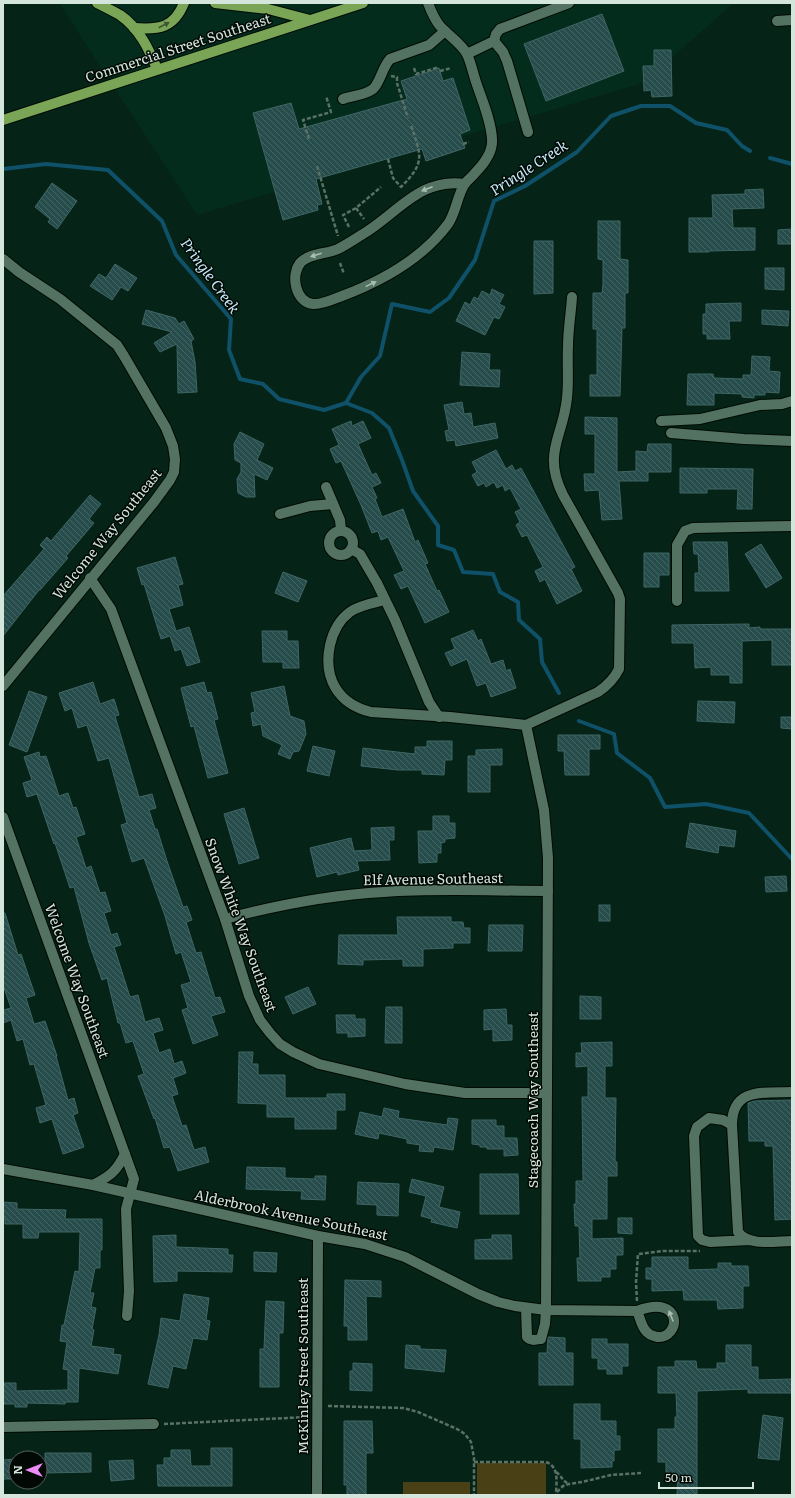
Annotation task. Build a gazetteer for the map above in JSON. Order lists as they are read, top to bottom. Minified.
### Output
{"streets":{"main road":["Commercial Street Southeast"],"street":["Welcome Way Southeast","Elf Avenue Southeast","Snow White Way Southeast","Stagecoach Way Southeast","Alderbrook Avenue Southeast","McKinley Street Southeast"]},"crossings":[["Welcome Way Southeast","Snow White Way Southeast"],["Welcome Way Southeast","Alderbrook Avenue Southeast"],["Elf Avenue Southeast","Snow White Way Southeast"],["Elf Avenue Southeast","Stagecoach Way Southeast"],["Snow White Way Southeast","Stagecoach Way Southeast"],["Stagecoach Way Southeast","Alderbrook Avenue Southeast"],["Alderbrook Avenue Southeast","McKinley Street Southeast"]],"water":["Pringle Creek"],"scale_bar":"50 m","north":"left"}
